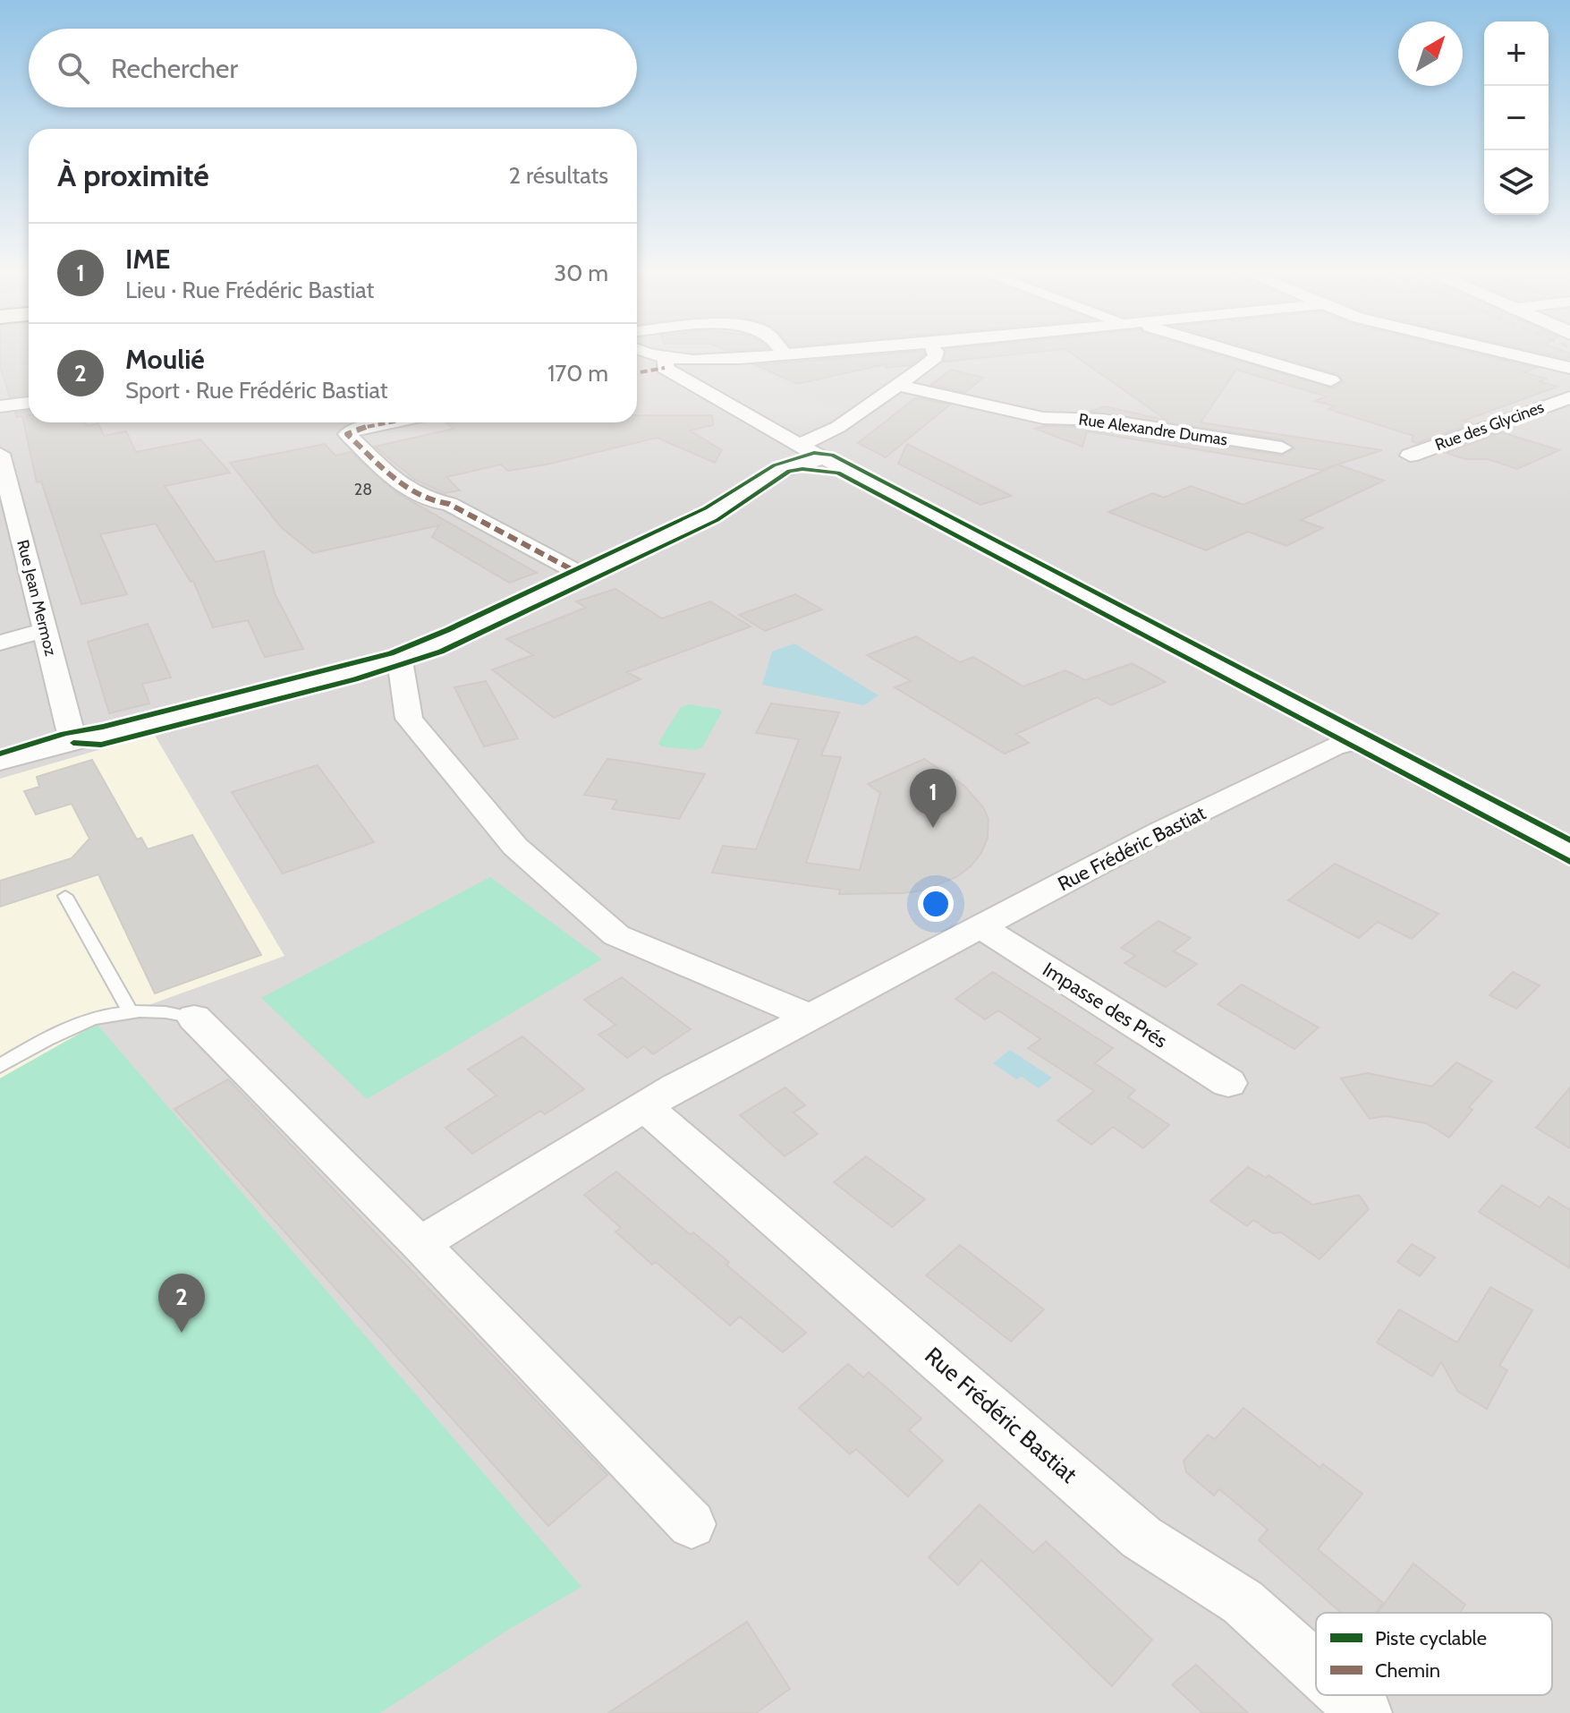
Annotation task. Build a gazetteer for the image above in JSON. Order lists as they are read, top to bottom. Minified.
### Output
{"streets":{"street":["Rue des Glycines","Rue Alexandre Dumas","Rue Jean Mermoz","Rue Frédéric Bastiat","Impasse des Prés"]},"crossings":[["Rue Frédéric Bastiat","Impasse des Prés"]],"house_numbers":["28"],"legend":["Piste cyclable","Chemin"],"north":"top right","page":{"map_buttons":["+","−"],"search":"Rechercher","heading":["À proximité","2 résultats"],"list":[{"mark":"1","name":"IME","note":"Lieu · Rue Frédéric Bastiat","value":"30 m"},{"mark":"2","name":"Moulié","note":"Sport · Rue Frédéric Bastiat","value":"170 m"}],"pins":["1","2"]}}
